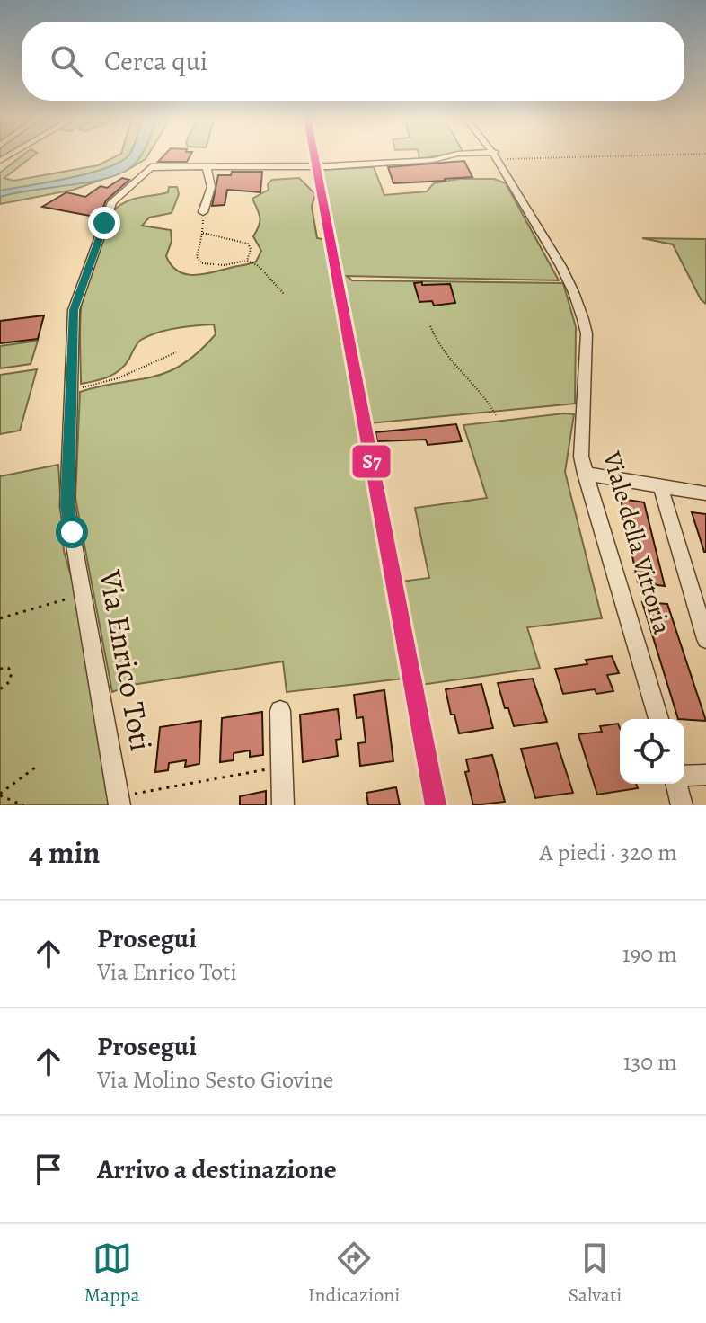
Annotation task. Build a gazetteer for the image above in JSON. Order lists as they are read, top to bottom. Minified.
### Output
{"streets":{"street":["Viale della Vittoria","Via Enrico Toti"]},"crossings":[["Viale della Vittoria","Via Enrico Toti"]],"lines":["transit line S7"],"page":{"search":"Cerca qui","heading":["4 min","A piedi · 320 m"],"list":[["Prosegui","Via Enrico Toti","190 m"],["Prosegui","Via Molino Sesto Giovine","130 m"],"Arrivo a destinazione"],"nav":["Mappa","Indicazioni","Salvati"]}}
